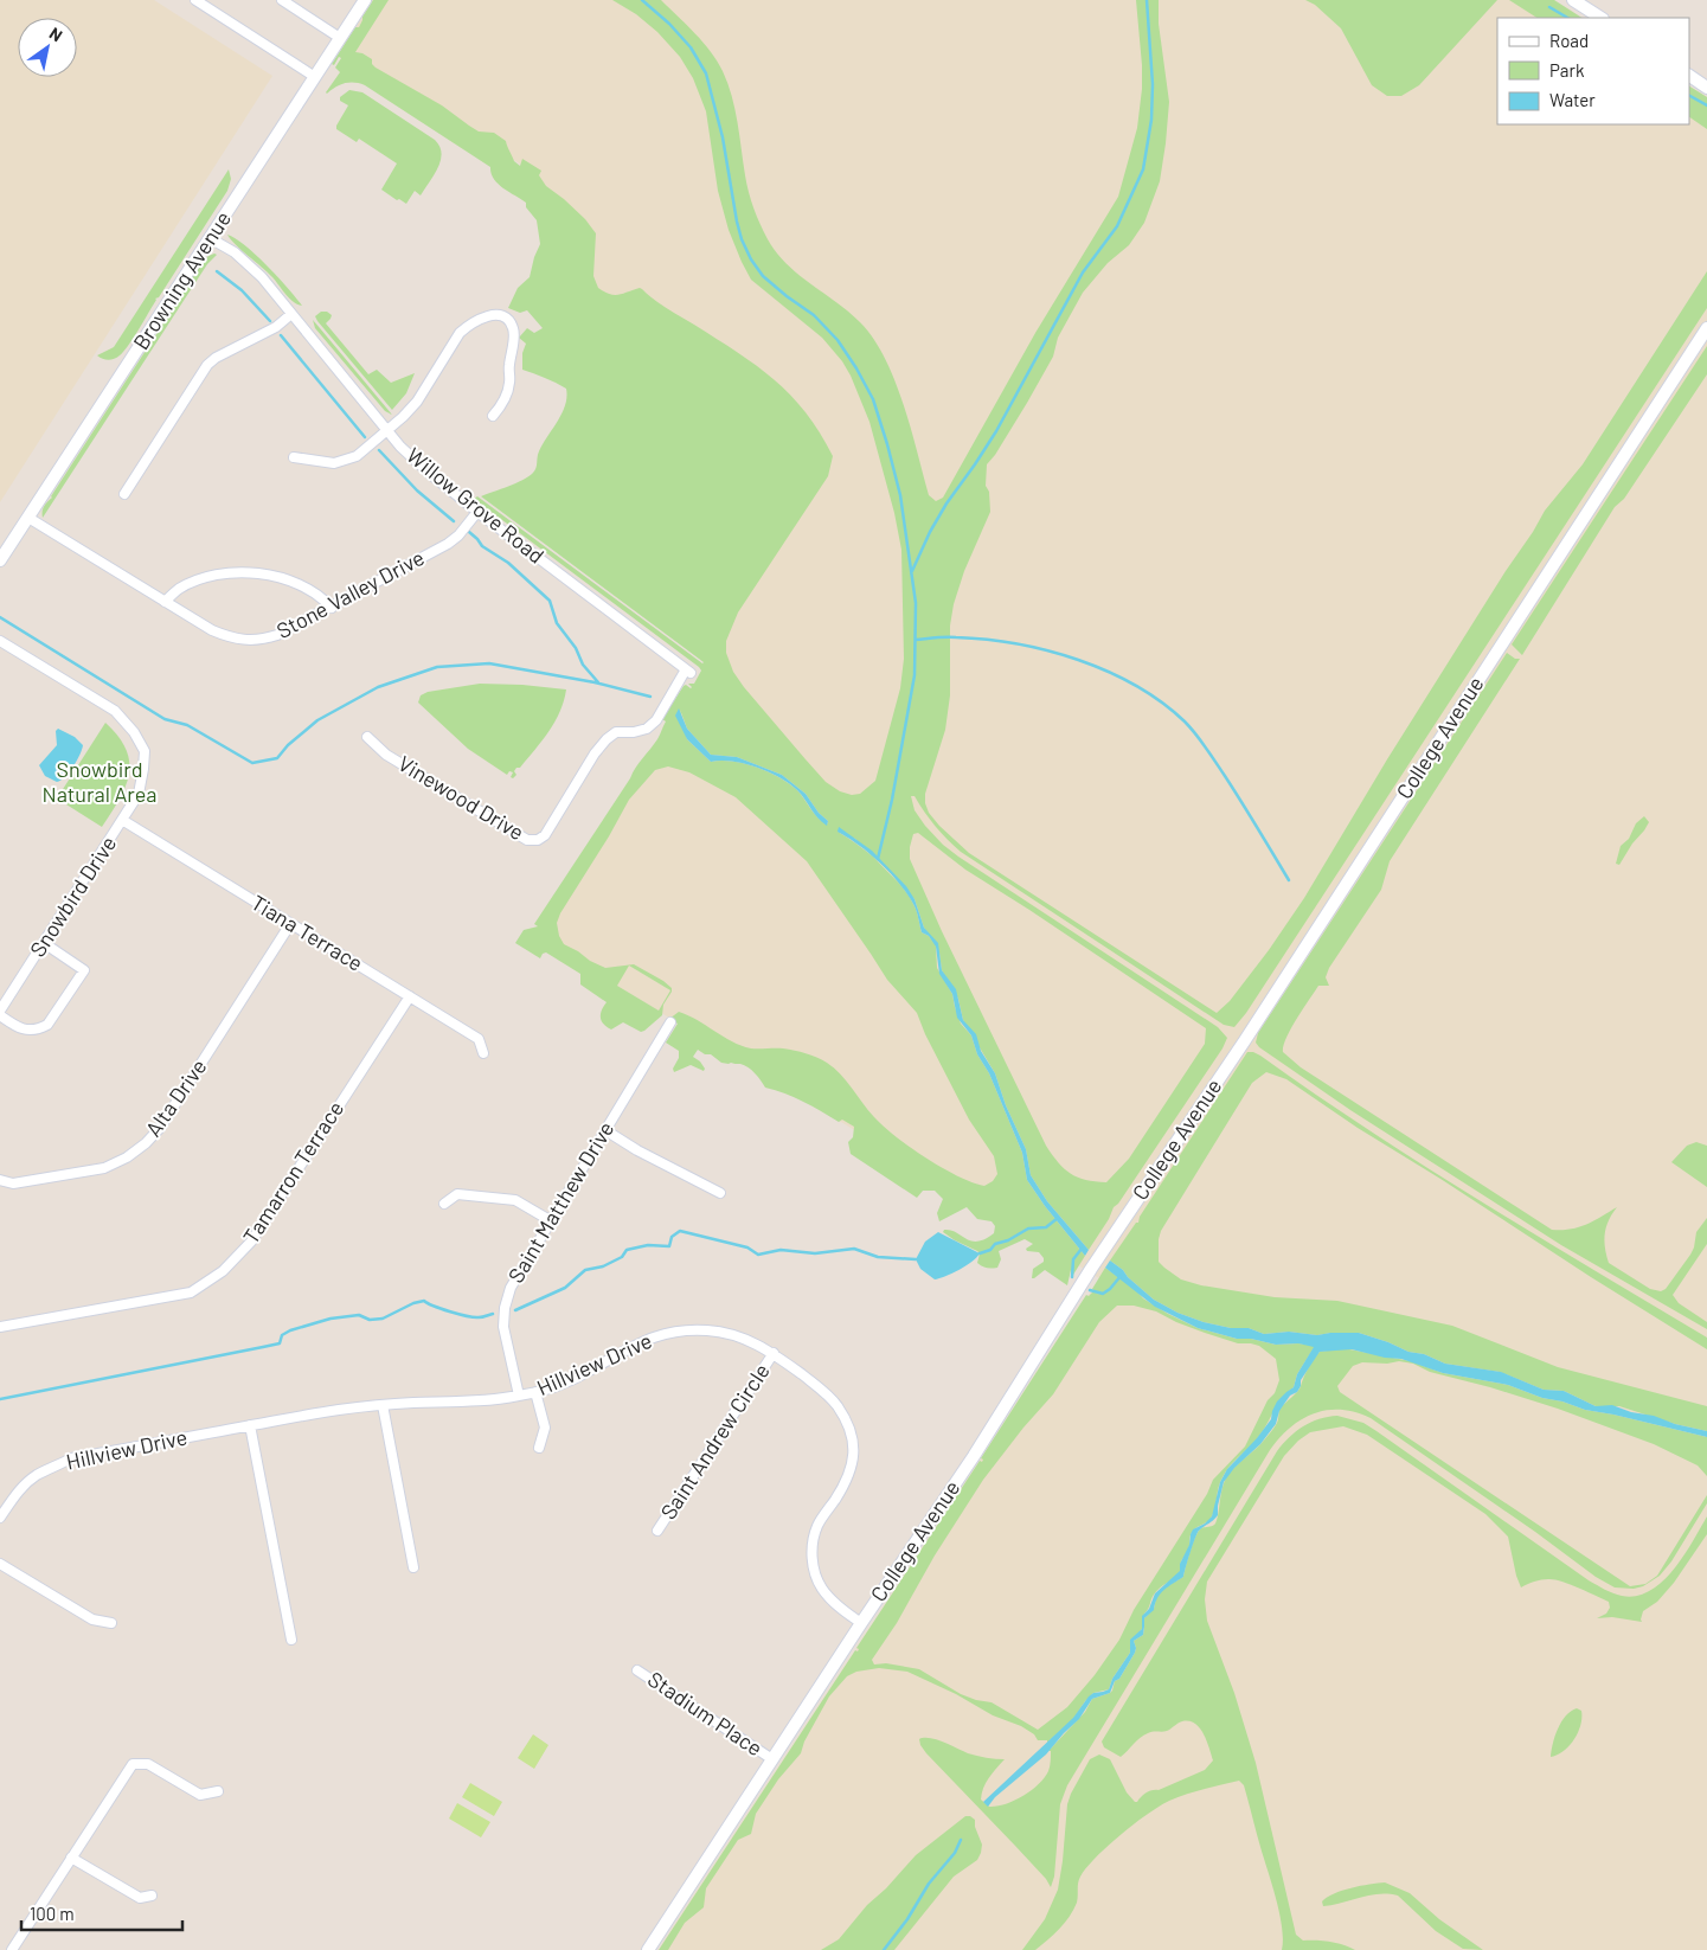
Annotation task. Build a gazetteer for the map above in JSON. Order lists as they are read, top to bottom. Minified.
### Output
{"streets":{"street":["Browning Avenue","Willow Grove Road","Stone Valley Drive","College Avenue","Vinewood Drive","Snowbird Drive","Tiana Terrace","Alta Drive","Tamarron Terrace","Saint Matthew Drive","Hillview Drive","Saint Andrew Circle","Stadium Place"]},"crossings":[["Browning Avenue","Willow Grove Road"],["Browning Avenue","Stone Valley Drive"],["Willow Grove Road","Stone Valley Drive"],["Willow Grove Road","Vinewood Drive"],["College Avenue","Hillview Drive"],["College Avenue","Stadium Place"],["Snowbird Drive","Tiana Terrace"],["Tiana Terrace","Alta Drive"],["Tiana Terrace","Tamarron Terrace"],["Saint Matthew Drive","Hillview Drive"],["Hillview Drive","Saint Andrew Circle"]],"parks":["Snowbird Natural Area"],"legend":["Road","Park","Water"],"scale_bar":"100 m","north":"top right"}
